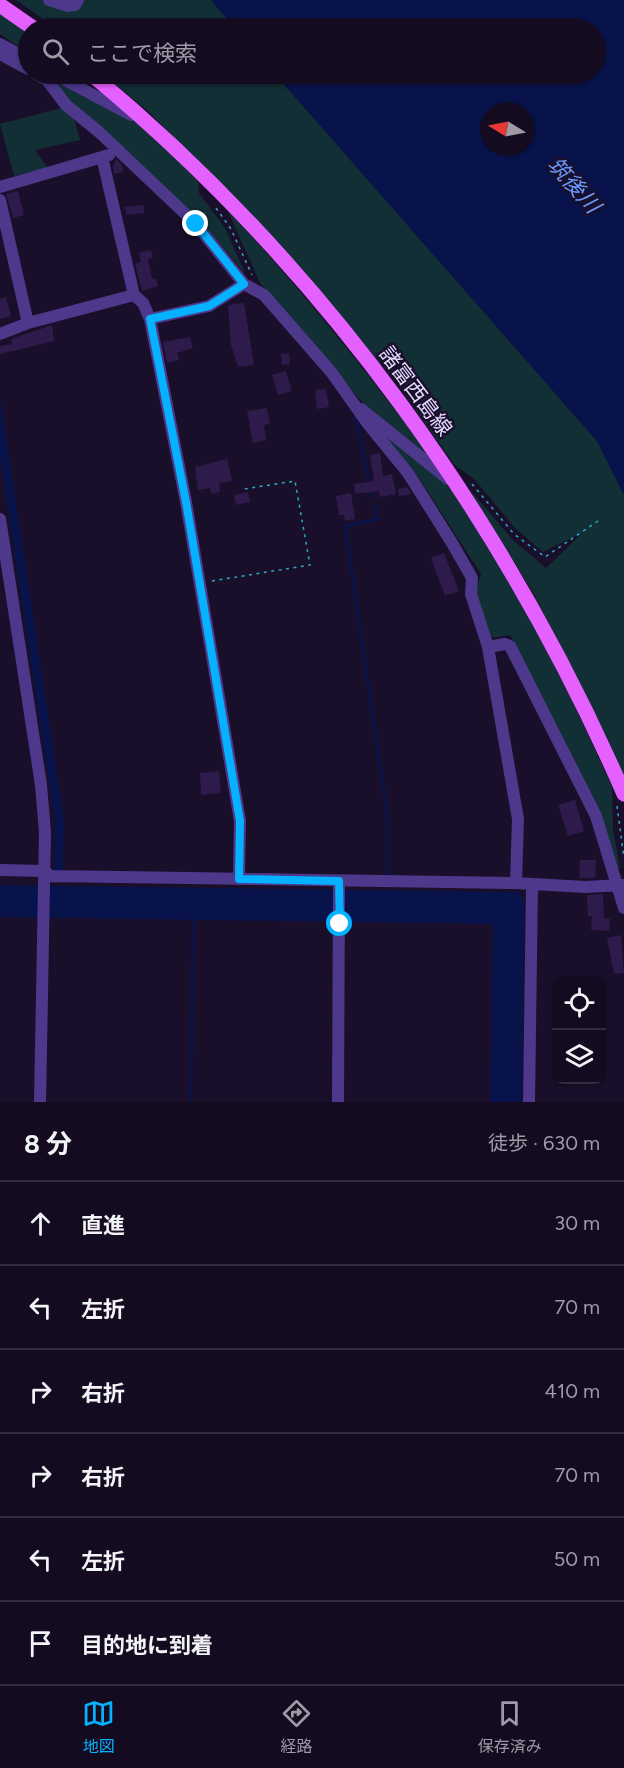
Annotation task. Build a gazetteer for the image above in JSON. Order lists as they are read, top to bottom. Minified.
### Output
{"streets":{"main road":["諸富西島線"]},"water":["筑後川"],"north":"left","page":{"search":"ここで検索","heading":["8 分","徒歩 · 630 m"],"list":[["直進","30 m"],["左折","70 m"],["右折","410 m"],["右折","70 m"],["左折","50 m"],"目的地に到着"],"nav":["地図","経路","保存済み"]}}
